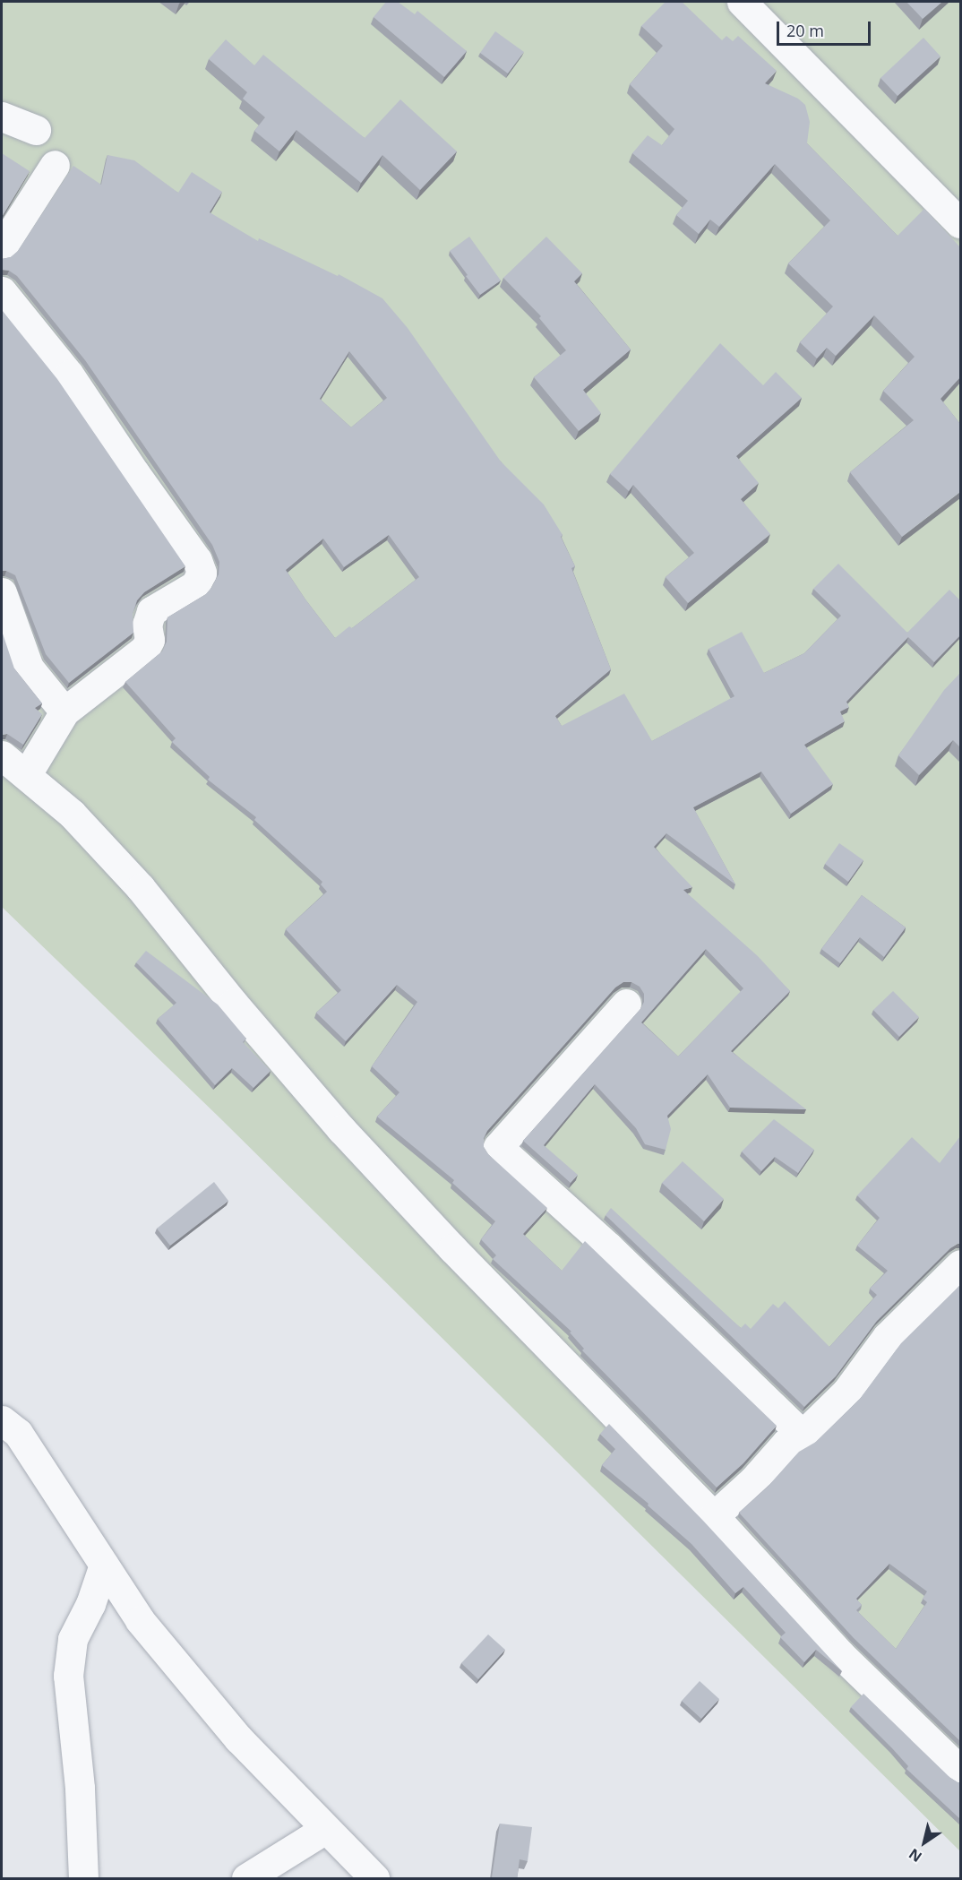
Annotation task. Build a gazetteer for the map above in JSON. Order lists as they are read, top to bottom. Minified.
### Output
{"scale_bar":"20 m","north":"bottom left"}
